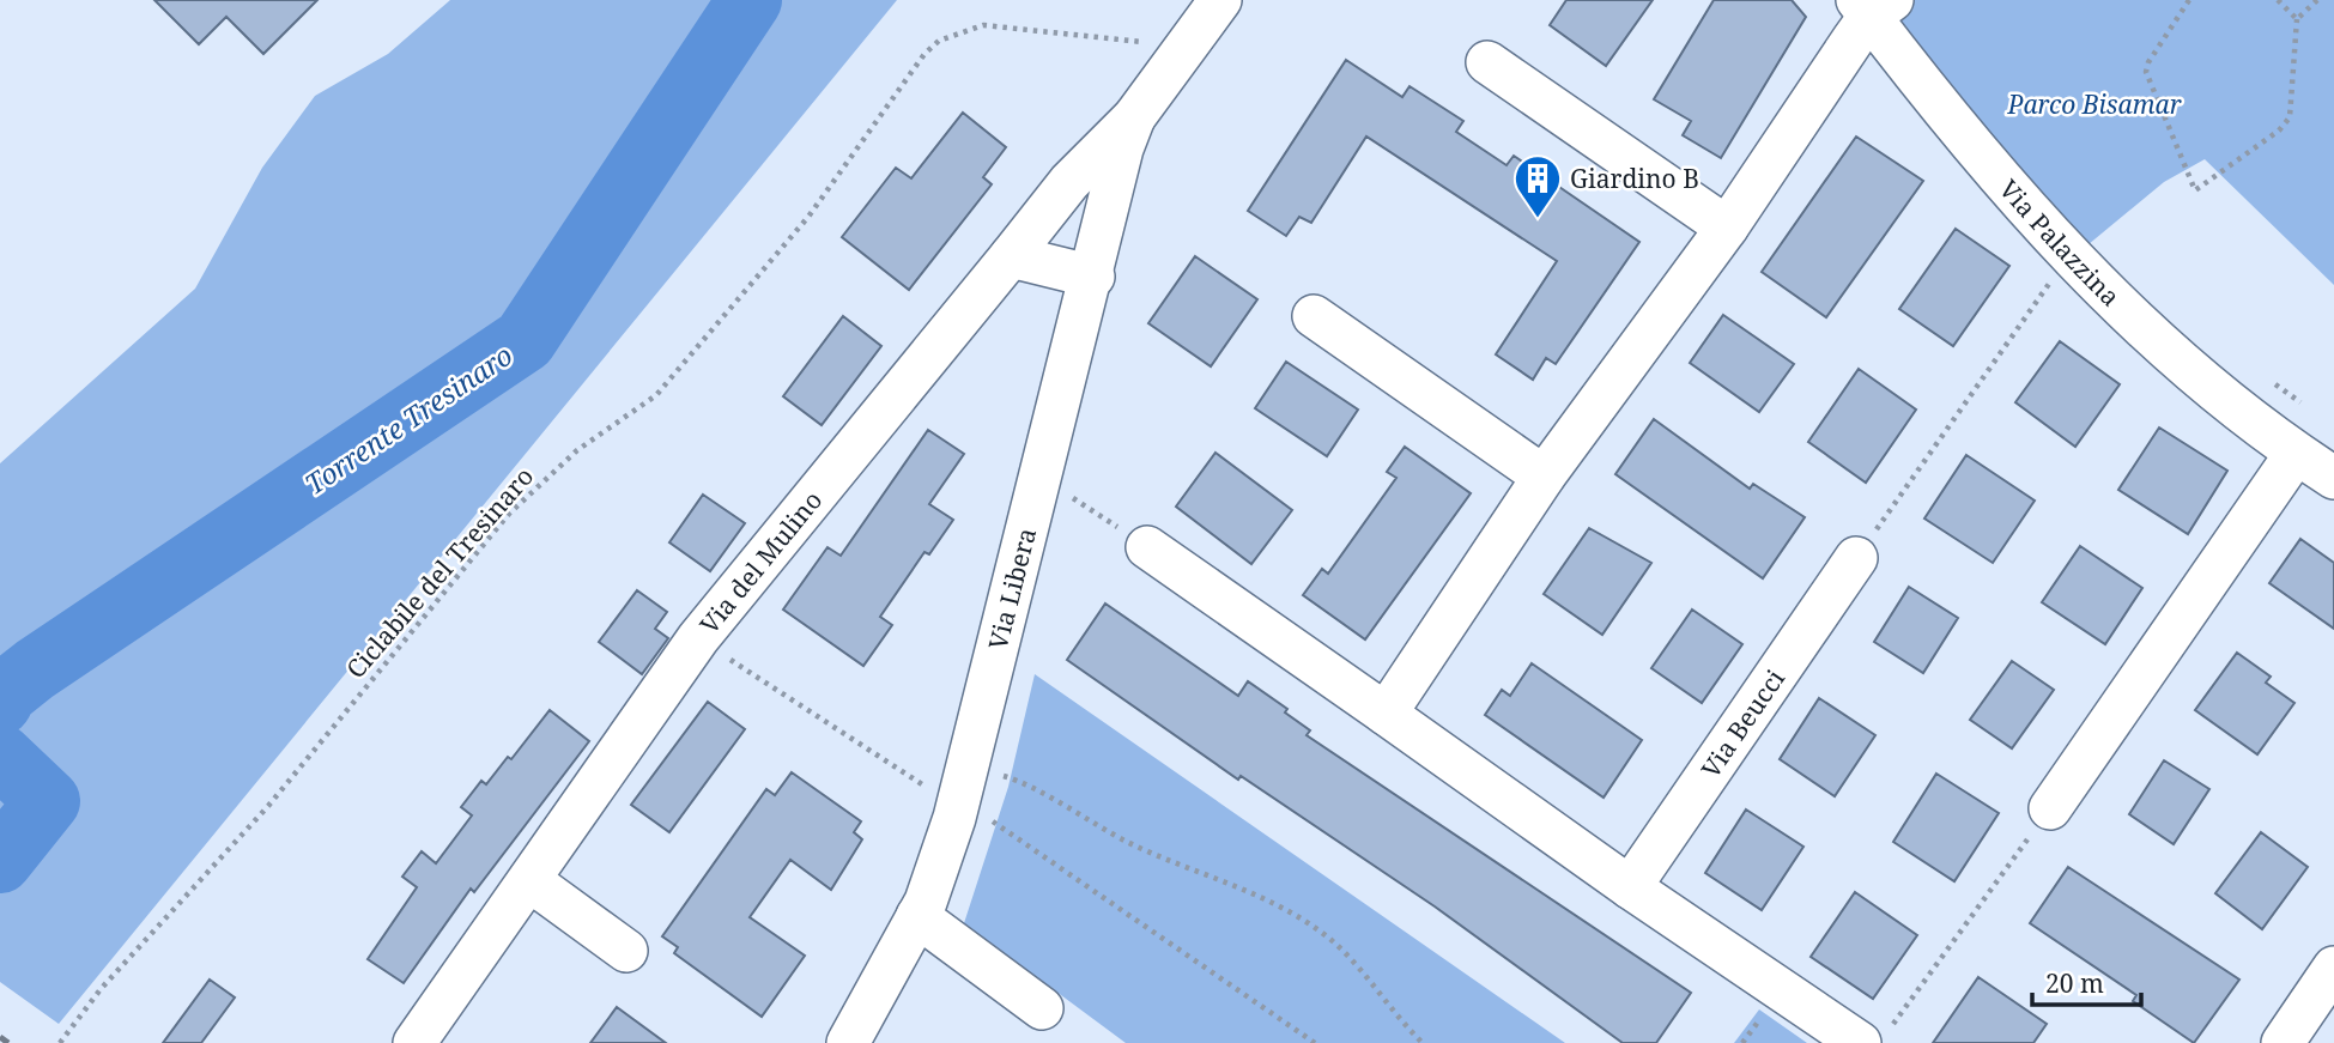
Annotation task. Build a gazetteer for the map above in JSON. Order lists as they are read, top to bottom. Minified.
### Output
{"streets":{"street":["Via Palazzina","Via del Mulino","Via Libera","Via Beucci"],"path":["Ciclabile del Tresinaro"]},"crossings":[["Via del Mulino","Via Libera"]],"water":["Torrente Tresinaro"],"parks":["Parco Bisamar"],"places":{"building":["Giardino B"]},"scale_bar":"20 m"}
